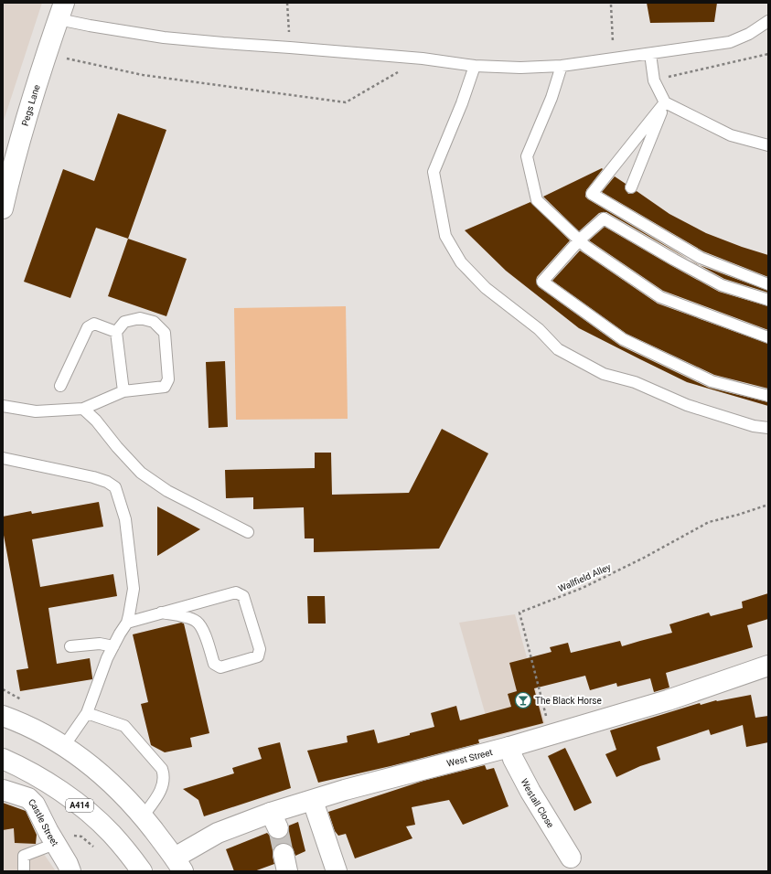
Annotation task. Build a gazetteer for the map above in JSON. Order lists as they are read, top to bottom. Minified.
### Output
{"streets":{"main road":["Pegs Lane","West Street","Westall Close","A414","Castle Street"],"path":["Wallfield Alley"]},"crossings":[["Wallfield Alley","West Street"],["West Street","Westall Close"]],"places":{"bar":["The Black Horse"]}}
